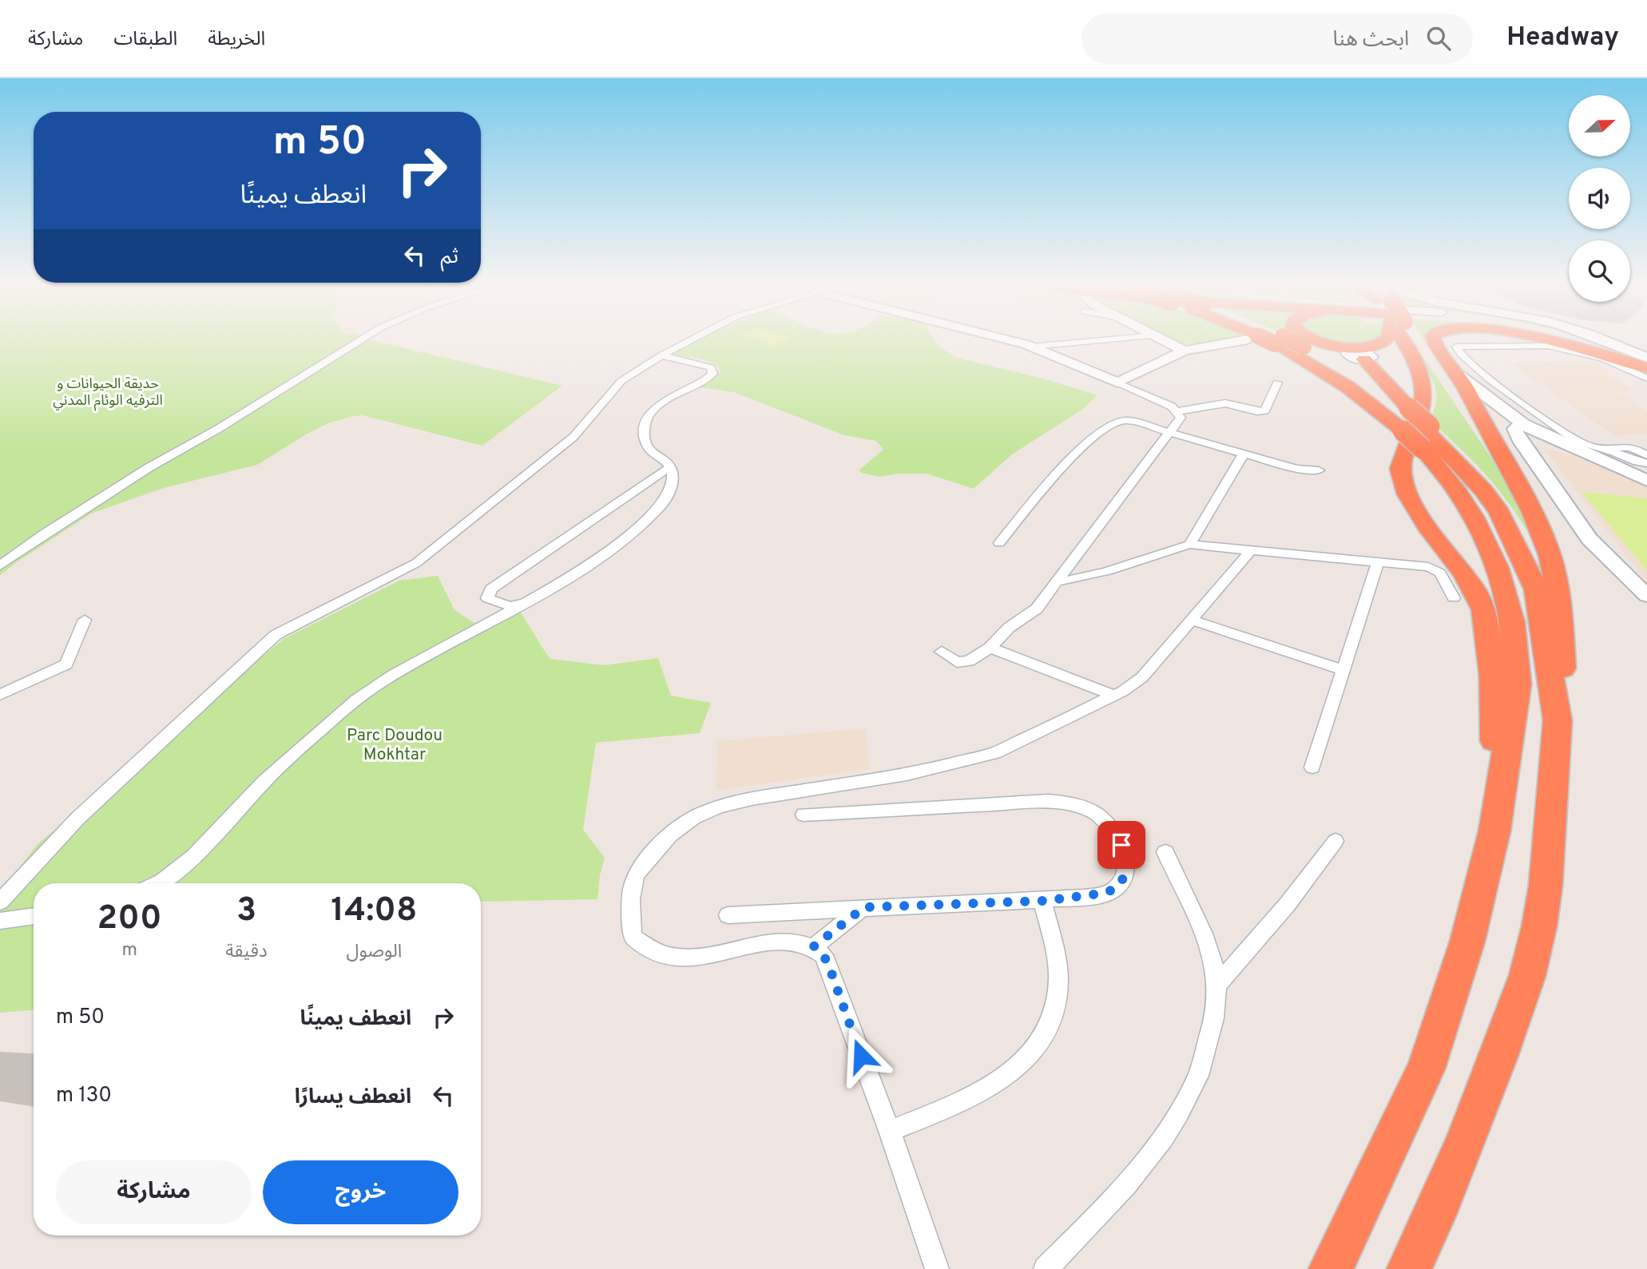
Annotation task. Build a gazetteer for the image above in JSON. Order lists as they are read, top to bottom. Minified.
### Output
{"parks":["حديقة الحيوانات و الترفيه الوئام المدني","Parc Doudou Mokhtar"],"north":"right","page":{"header":"Headway","search":"ابحث هنا","nav":["الخريطة","الطبقات","مشاركة"],"turn":["50 m","انعطف يمينًا"],"then":"ثم","eta":["14:08","الوصول","3","دقيقة","200","m"],"list":[{"name":"انعطف يمينًا","value":"50 m"},{"name":"انعطف يسارًا","value":"130 m"}],"buttons":["خروج","مشاركة"]}}
